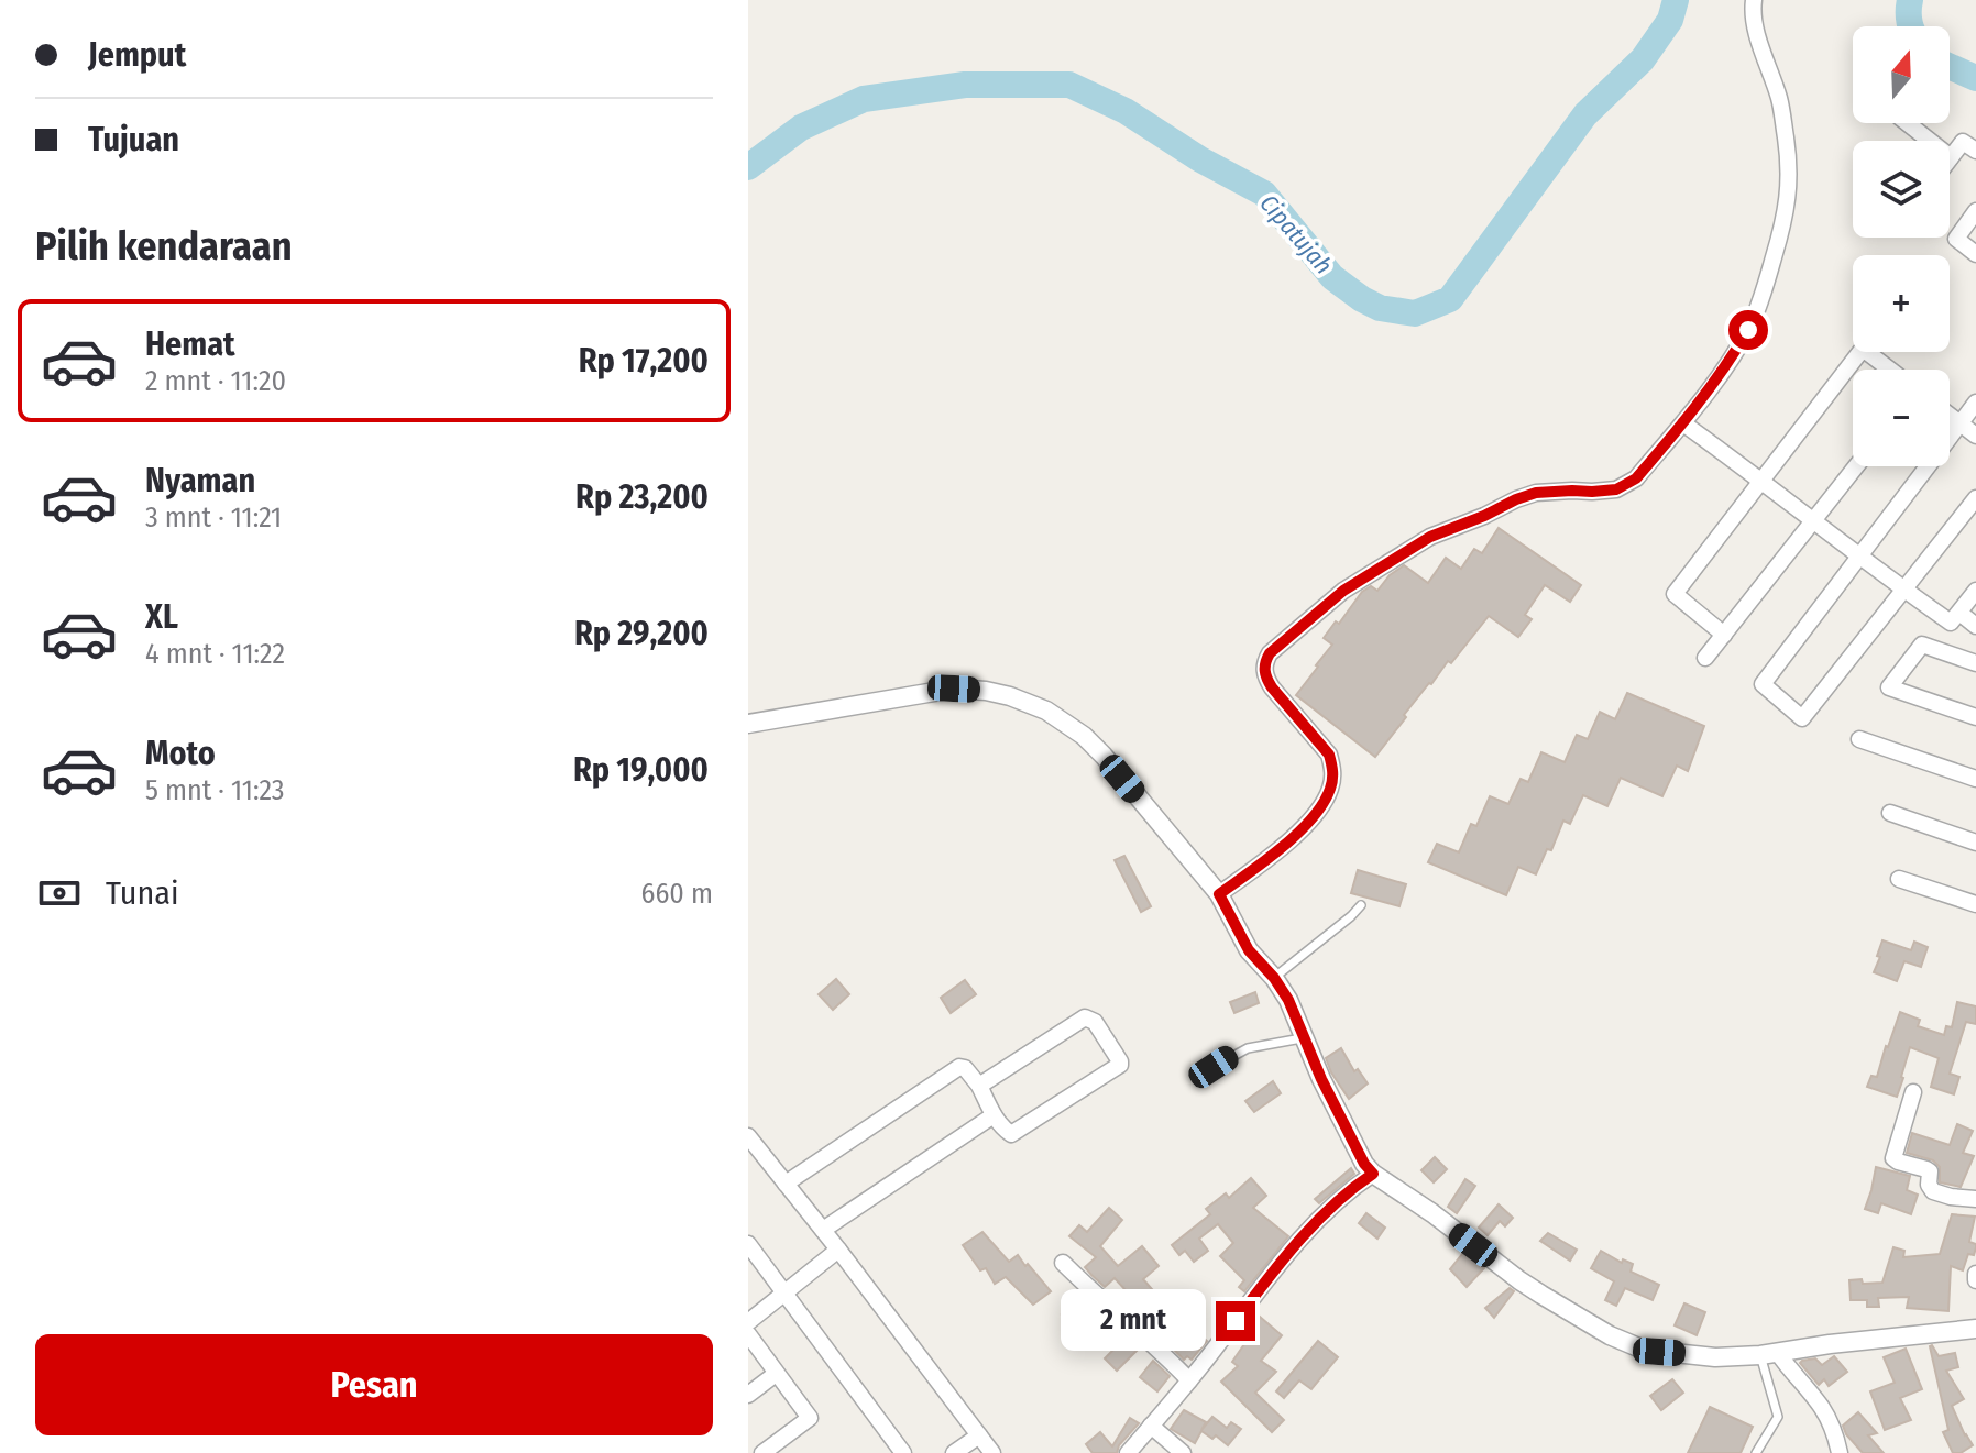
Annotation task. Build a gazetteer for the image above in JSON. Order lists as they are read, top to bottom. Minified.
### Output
{"water":["Cipatujah"],"north":"top","page":{"banner":["Jemput","Tujuan"],"map_buttons":["+","−"],"heading":"Pilih kendaraan","list":[{"name":"Hemat","note":"2 mnt · 11:20","value":"Rp 17,200"},{"name":"Nyaman","note":"3 mnt · 11:21","value":"Rp 23,200"},{"name":"XL","note":"4 mnt · 11:22","value":"Rp 29,200"},{"name":"Moto","note":"5 mnt · 11:23","value":"Rp 19,000"}],"pay":["Tunai","660 m"],"bubble":"2 mnt","buttons":"Pesan"}}
